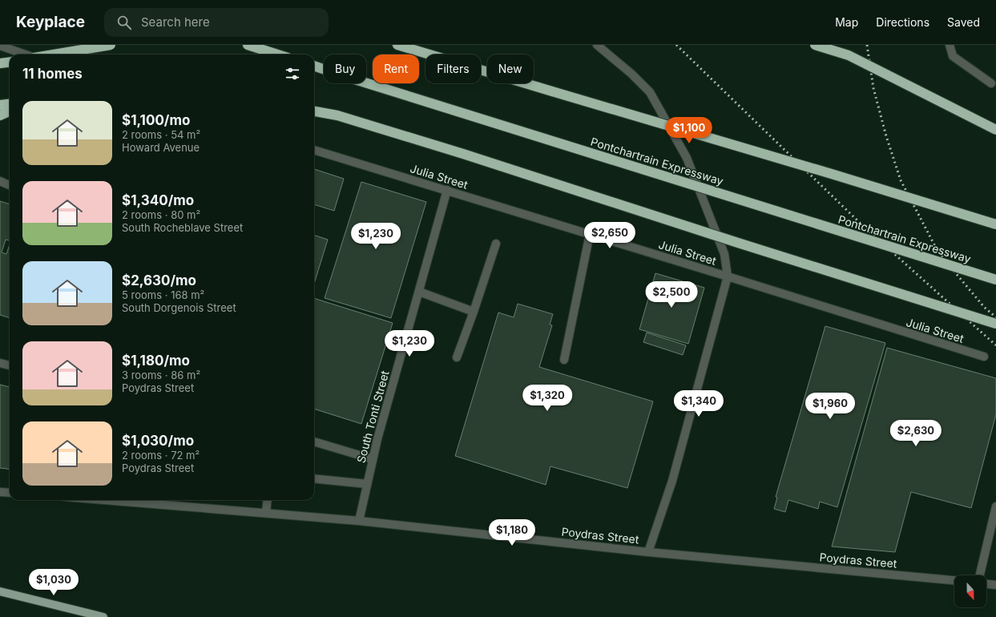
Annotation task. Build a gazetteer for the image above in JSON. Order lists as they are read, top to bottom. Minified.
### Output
{"streets":{"highway":["Pontchartrain Expressway"],"street":["Julia Street","South Tonti Street","Poydras Street"]},"crossings":[["Julia Street","South Tonti Street"],["South Tonti Street","Poydras Street"]],"north":"bottom","page":{"header":"Keyplace","search":"Search here","nav":["Map","Directions","Saved"],"chip":["Buy","Rent","Filters","New"],"heading":"11 homes","list":[{"name":"$1,100/mo","note":"2 rooms · 54 m² · Howard Avenue"},{"name":"$1,340/mo","note":"2 rooms · 80 m² · South Rocheblave Street"},{"name":"$2,630/mo","note":"5 rooms · 168 m² · South Dorgenois Street"},{"name":"$1,180/mo","note":"3 rooms · 86 m² · Poydras Street"},{"name":"$1,030/mo","note":"2 rooms · 72 m² · Poydras Street"}],"price":["$1,100","$2,650","$1,230","$2,500","$1,230","$1,320","$1,340","$1,960","$2,630","$1,180","$1,030"]}}
